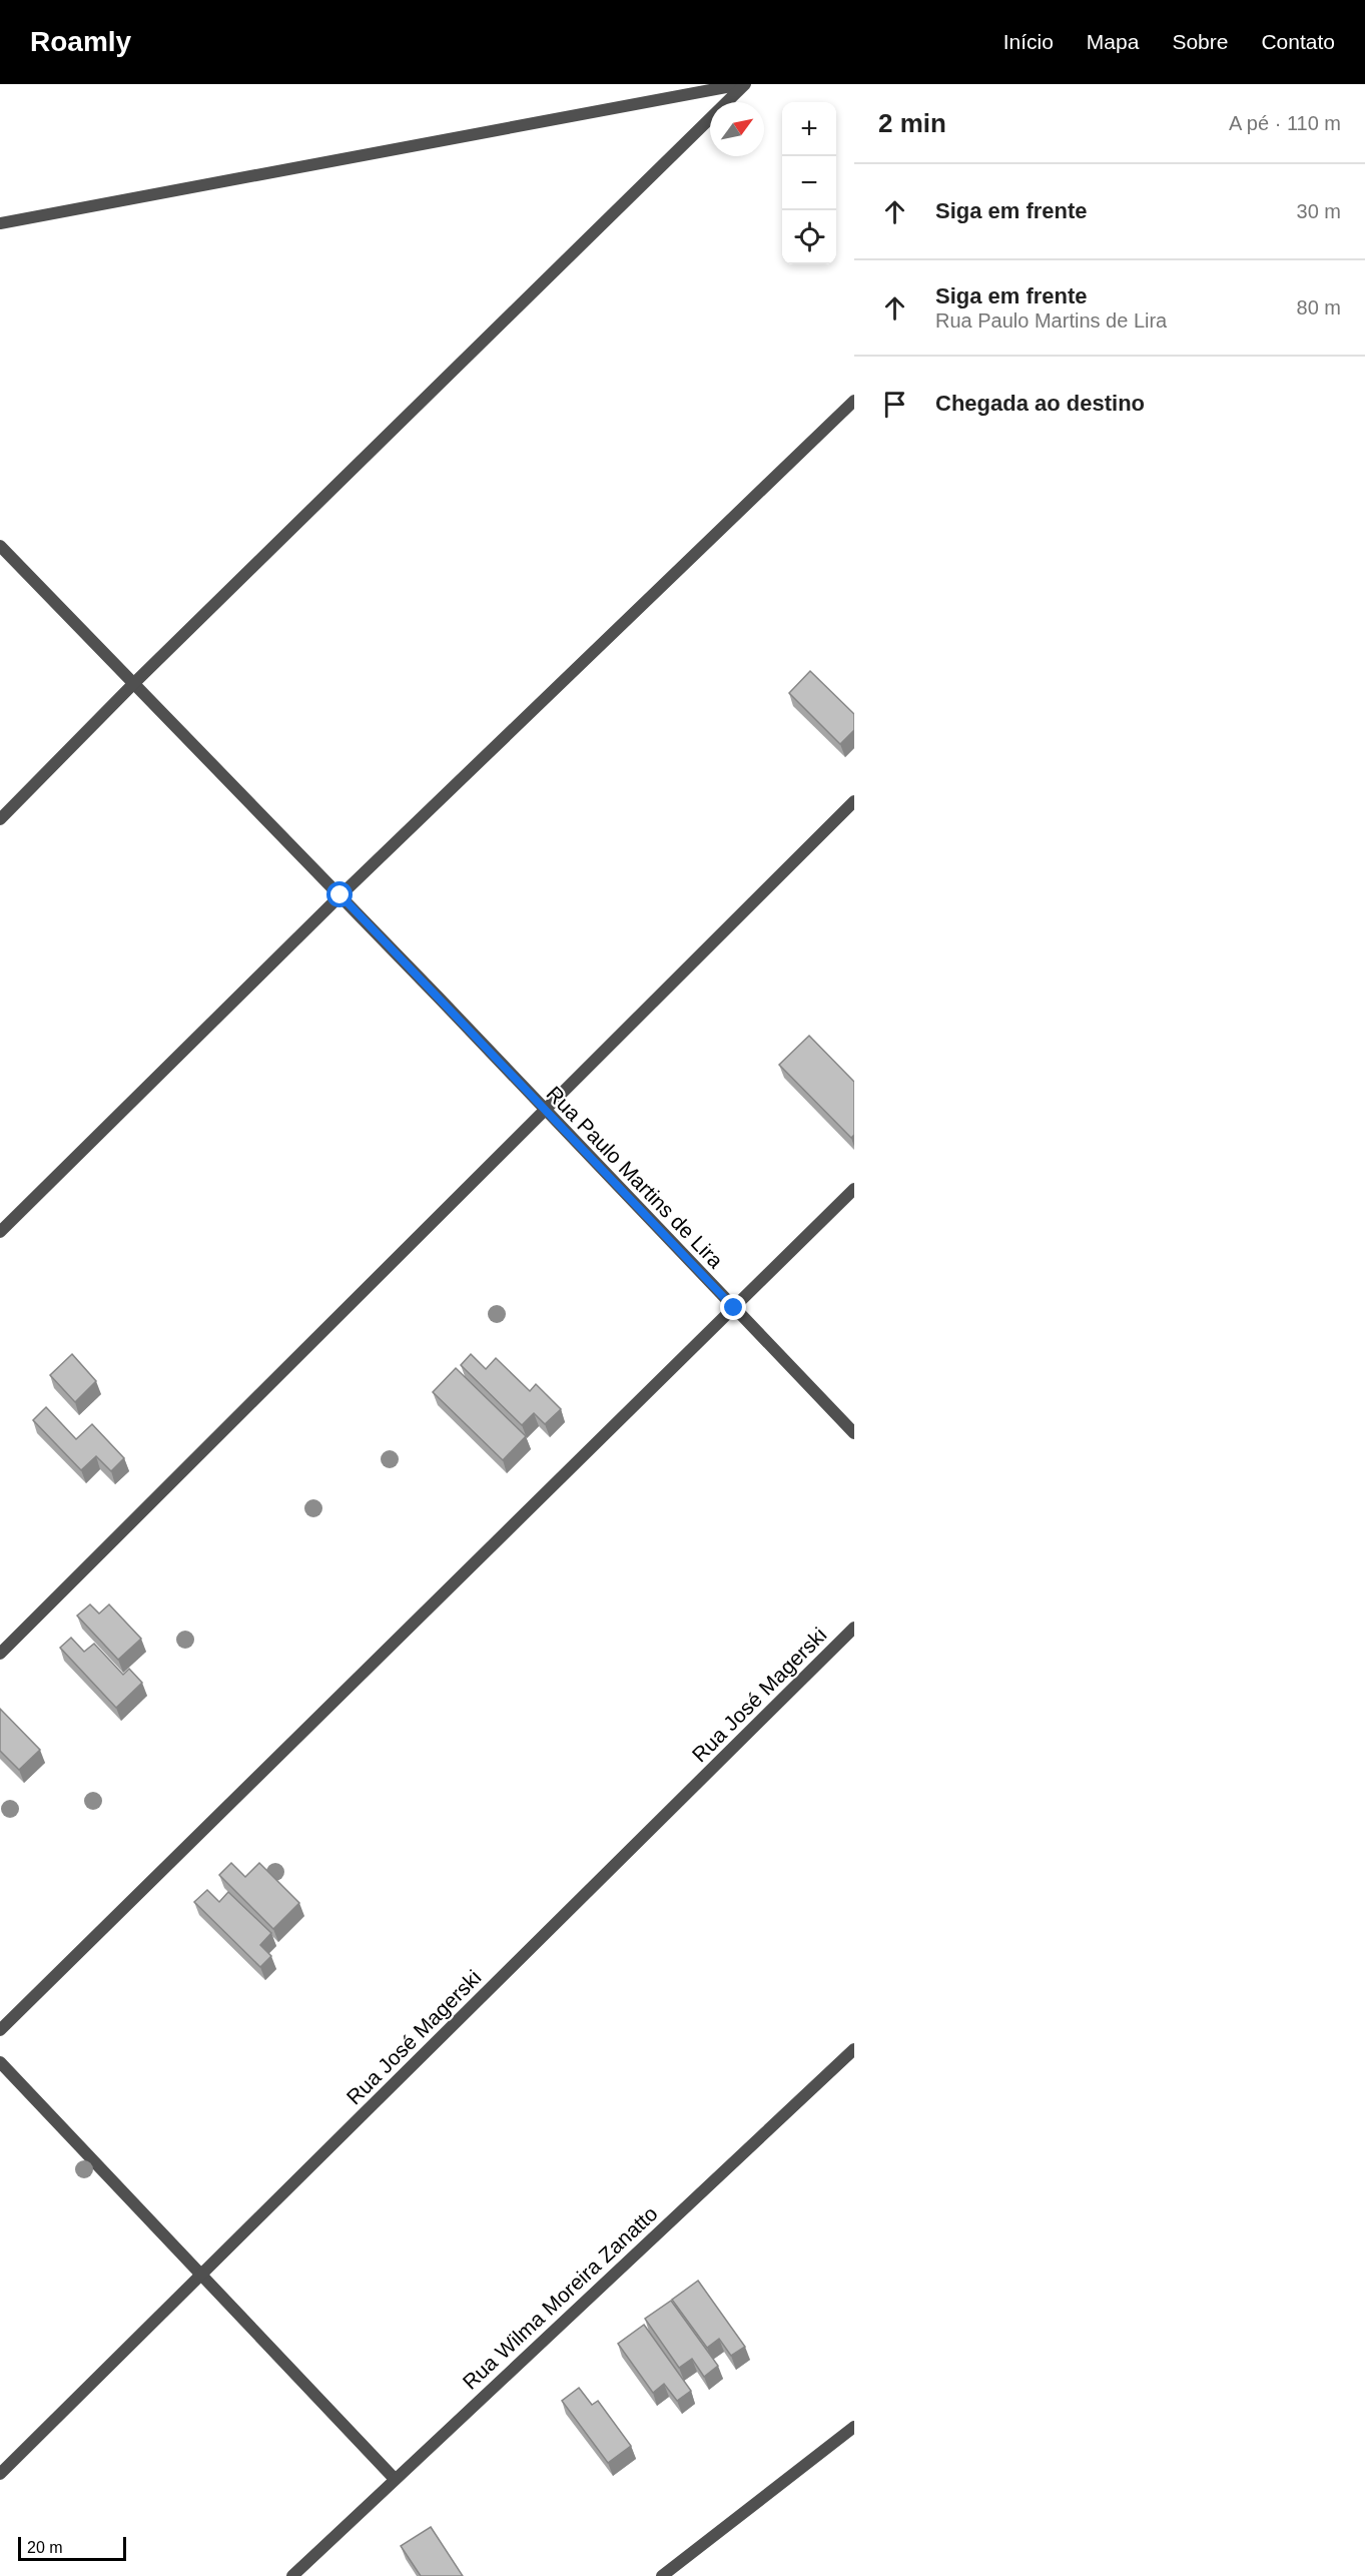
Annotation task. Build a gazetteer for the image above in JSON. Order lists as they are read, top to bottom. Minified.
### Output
{"streets":{"street":["Rua Paulo Martins de Lira","Rua José Magerski","Rua Wilma Moreira Zanatto"]},"scale_bar":"20 m","north":"top right","page":{"header":"Roamly","nav":["Início","Mapa","Sobre","Contato"],"heading":["2 min","A pé · 110 m"],"map_buttons":["+","−"],"list":[["Siga em frente","30 m"],["Siga em frente","Rua Paulo Martins de Lira","80 m"],"Chegada ao destino"],"scale":"20 m"}}
